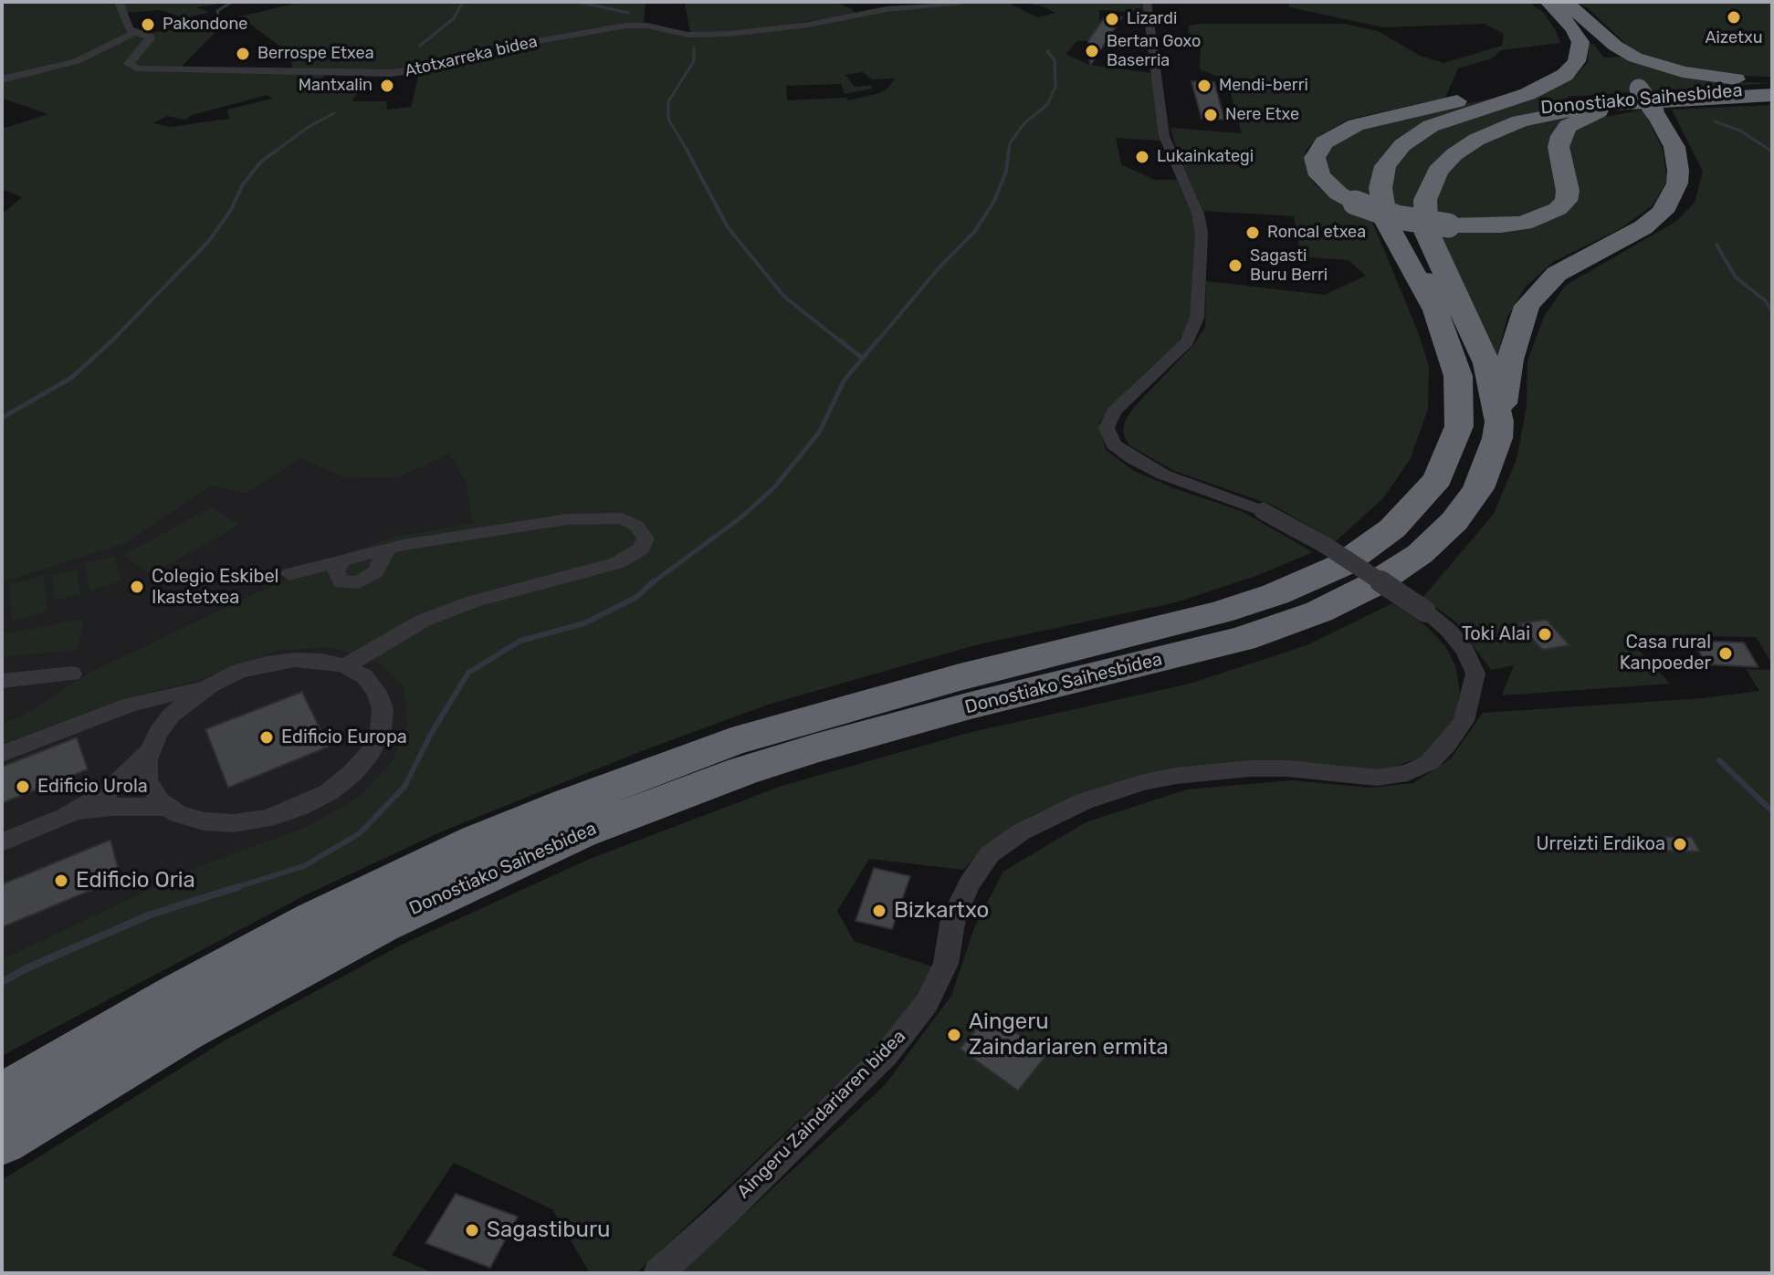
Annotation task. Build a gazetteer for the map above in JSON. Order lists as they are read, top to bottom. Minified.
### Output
{"streets":{"highway":["Donostiako Saihesbidea"],"street":["Atotxarreka bidea","Aingeru Zaindariaren bidea"]},"places":["Aizetxu","Lizardi","Pakondone","Bertan Goxo Baserria","Berrospe Etxea","Mantxalin","Mendi-berri","Nere Etxe","Lukainkategi","Roncal etxea","Sagasti Buru Berri","Colegio Eskibel Ikastetxea","Toki Alai","Casa rural Kanpoeder","Edificio Europa","Edificio Urola","Urreizti Erdikoa","Edificio Oria","Bizkartxo","Aingeru Zaindariaren ermita","Sagastiburu"]}
